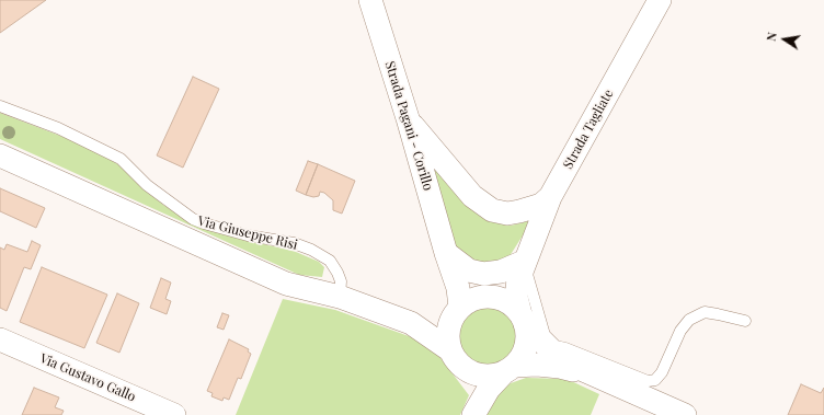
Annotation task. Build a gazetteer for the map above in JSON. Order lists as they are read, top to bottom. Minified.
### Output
{"streets":{"street":["Strada Pagani - Corillo","Strada Tagliate","Via Giuseppe Risi","Via Gustavo Gallo"]},"crossings":[["Strada Pagani - Corillo","Strada Tagliate"],["Strada Pagani - Corillo","Via Giuseppe Risi"],["Strada Tagliate","Via Giuseppe Risi"]],"north":"left"}
